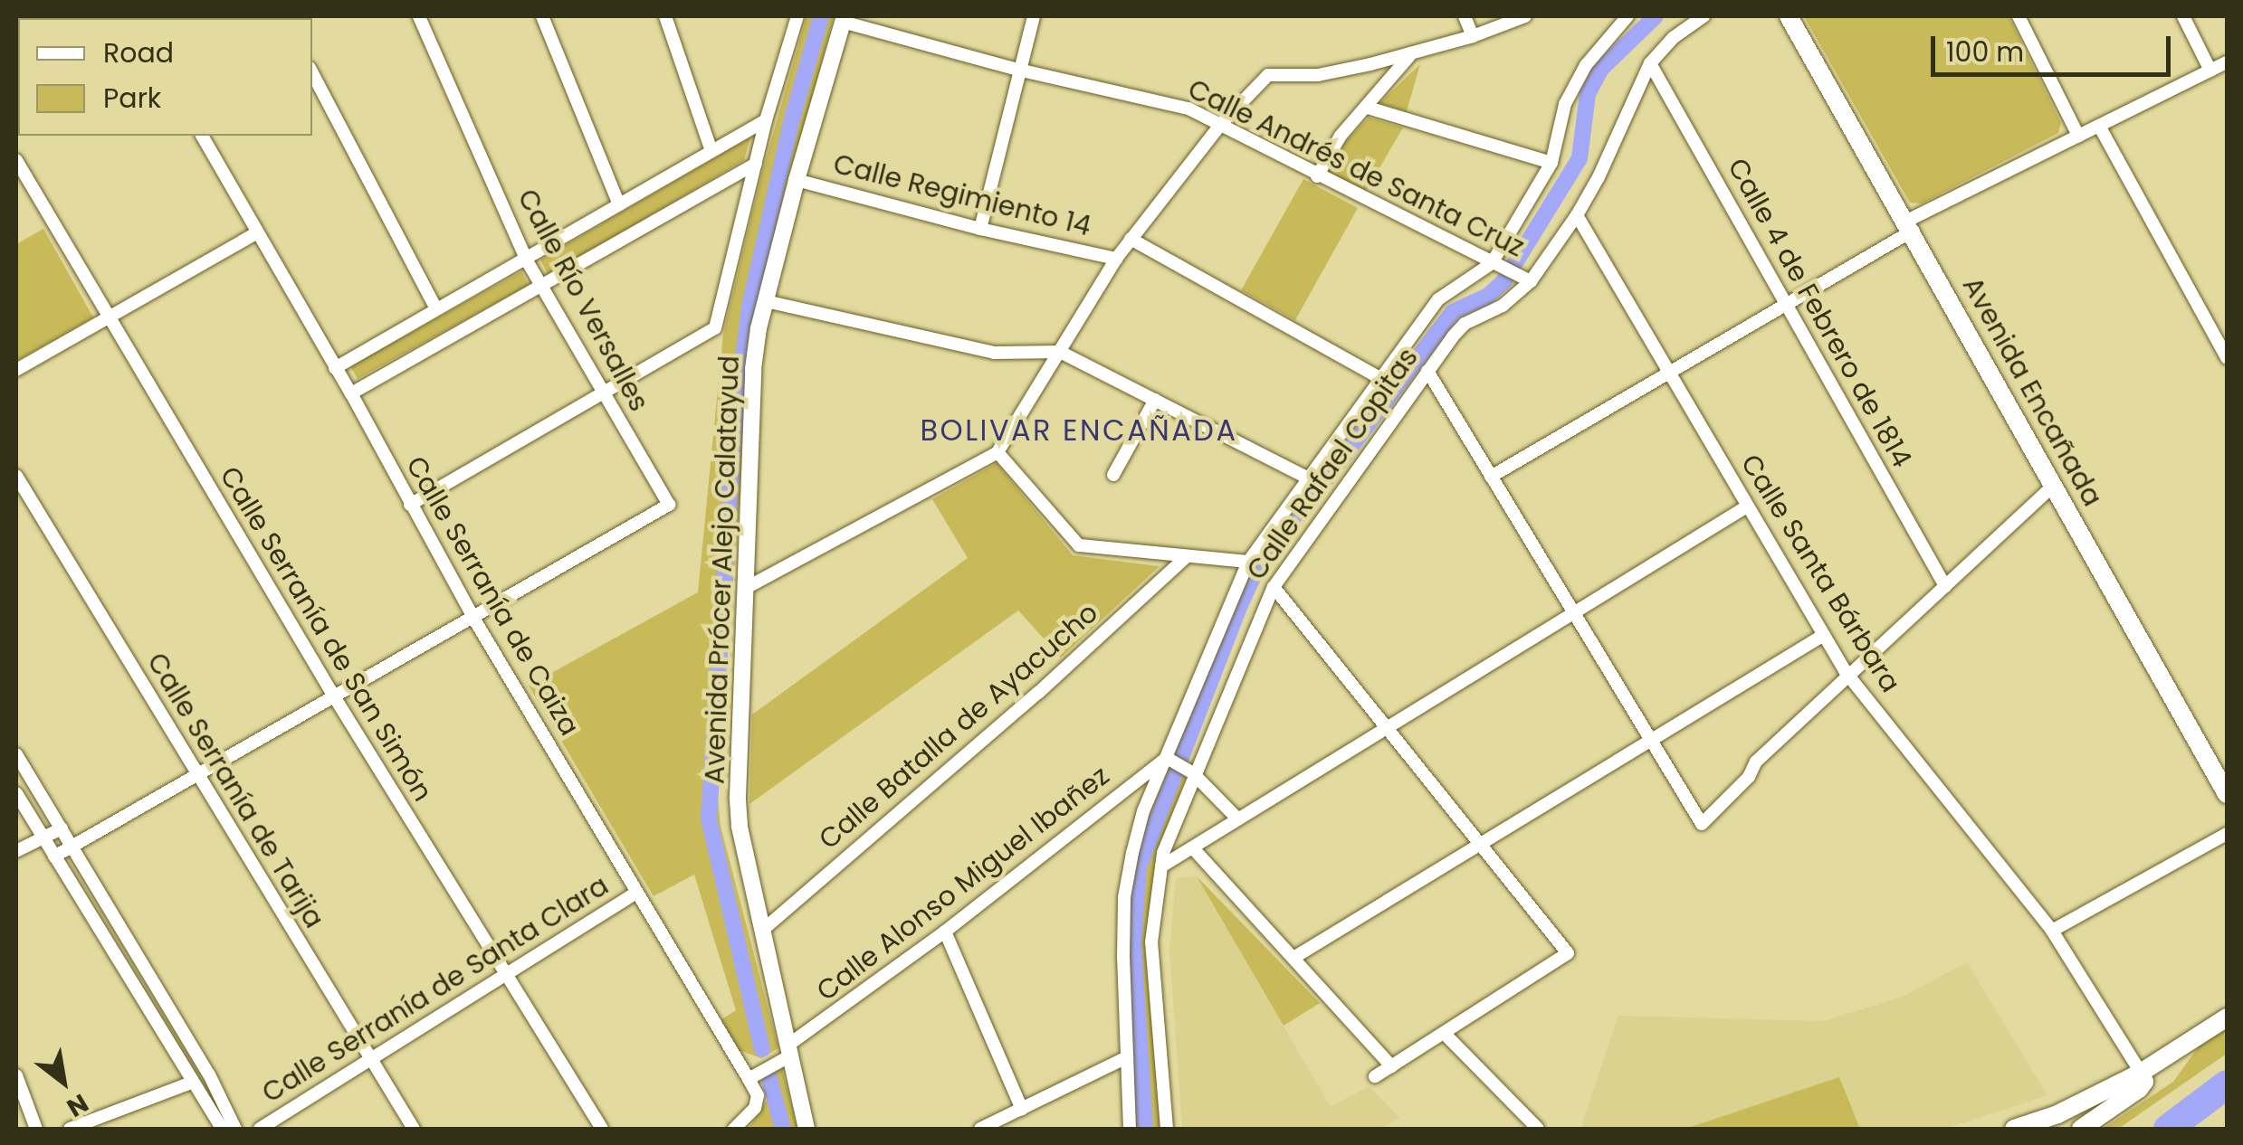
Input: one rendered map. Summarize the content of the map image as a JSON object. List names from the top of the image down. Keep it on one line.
{"streets":{"main road":["Avenida Encañada"],"street":["Calle Andrés de Santa Cruz","Calle Regimiento 14","Calle Río Versalles","Calle 4 de Febrero de 1814","Calle Rafael Copitas","Avenida Prócer Alejo Calatayud","Calle Santa Bárbara","Calle Serranía de Caiza","Calle Serranía de San Simón","Calle Batalla de Ayacucho","Calle Serranía de Tarija","Calle Alonso Miguel Ibañez","Calle Serranía de Santa Clara"]},"crossings":[["Calle Andrés de Santa Cruz","Calle Rafael Copitas"],["Calle Andrés de Santa Cruz","Avenida Prócer Alejo Calatayud"],["Calle Regimiento 14","Avenida Prócer Alejo Calatayud"],["Calle Río Versalles","Calle Serranía de Caiza"],["Calle 4 de Febrero de 1814","Calle Rafael Copitas"],["Calle Rafael Copitas","Calle Santa Bárbara"],["Avenida Prócer Alejo Calatayud","Calle Batalla de Ayacucho"],["Avenida Prócer Alejo Calatayud","Calle Alonso Miguel Ibañez"],["Calle Serranía de Caiza","Calle Alonso Miguel Ibañez"],["Calle Serranía de Caiza","Calle Serranía de Santa Clara"],["Calle Serranía de San Simón","Calle Serranía de Santa Clara"],["Calle Serranía de Tarija","Calle Serranía de Santa Clara"]],"districts":["BOLIVAR ENCAÑADA"],"legend":["Road","Park"],"scale_bar":"100 m","north":"bottom right"}
